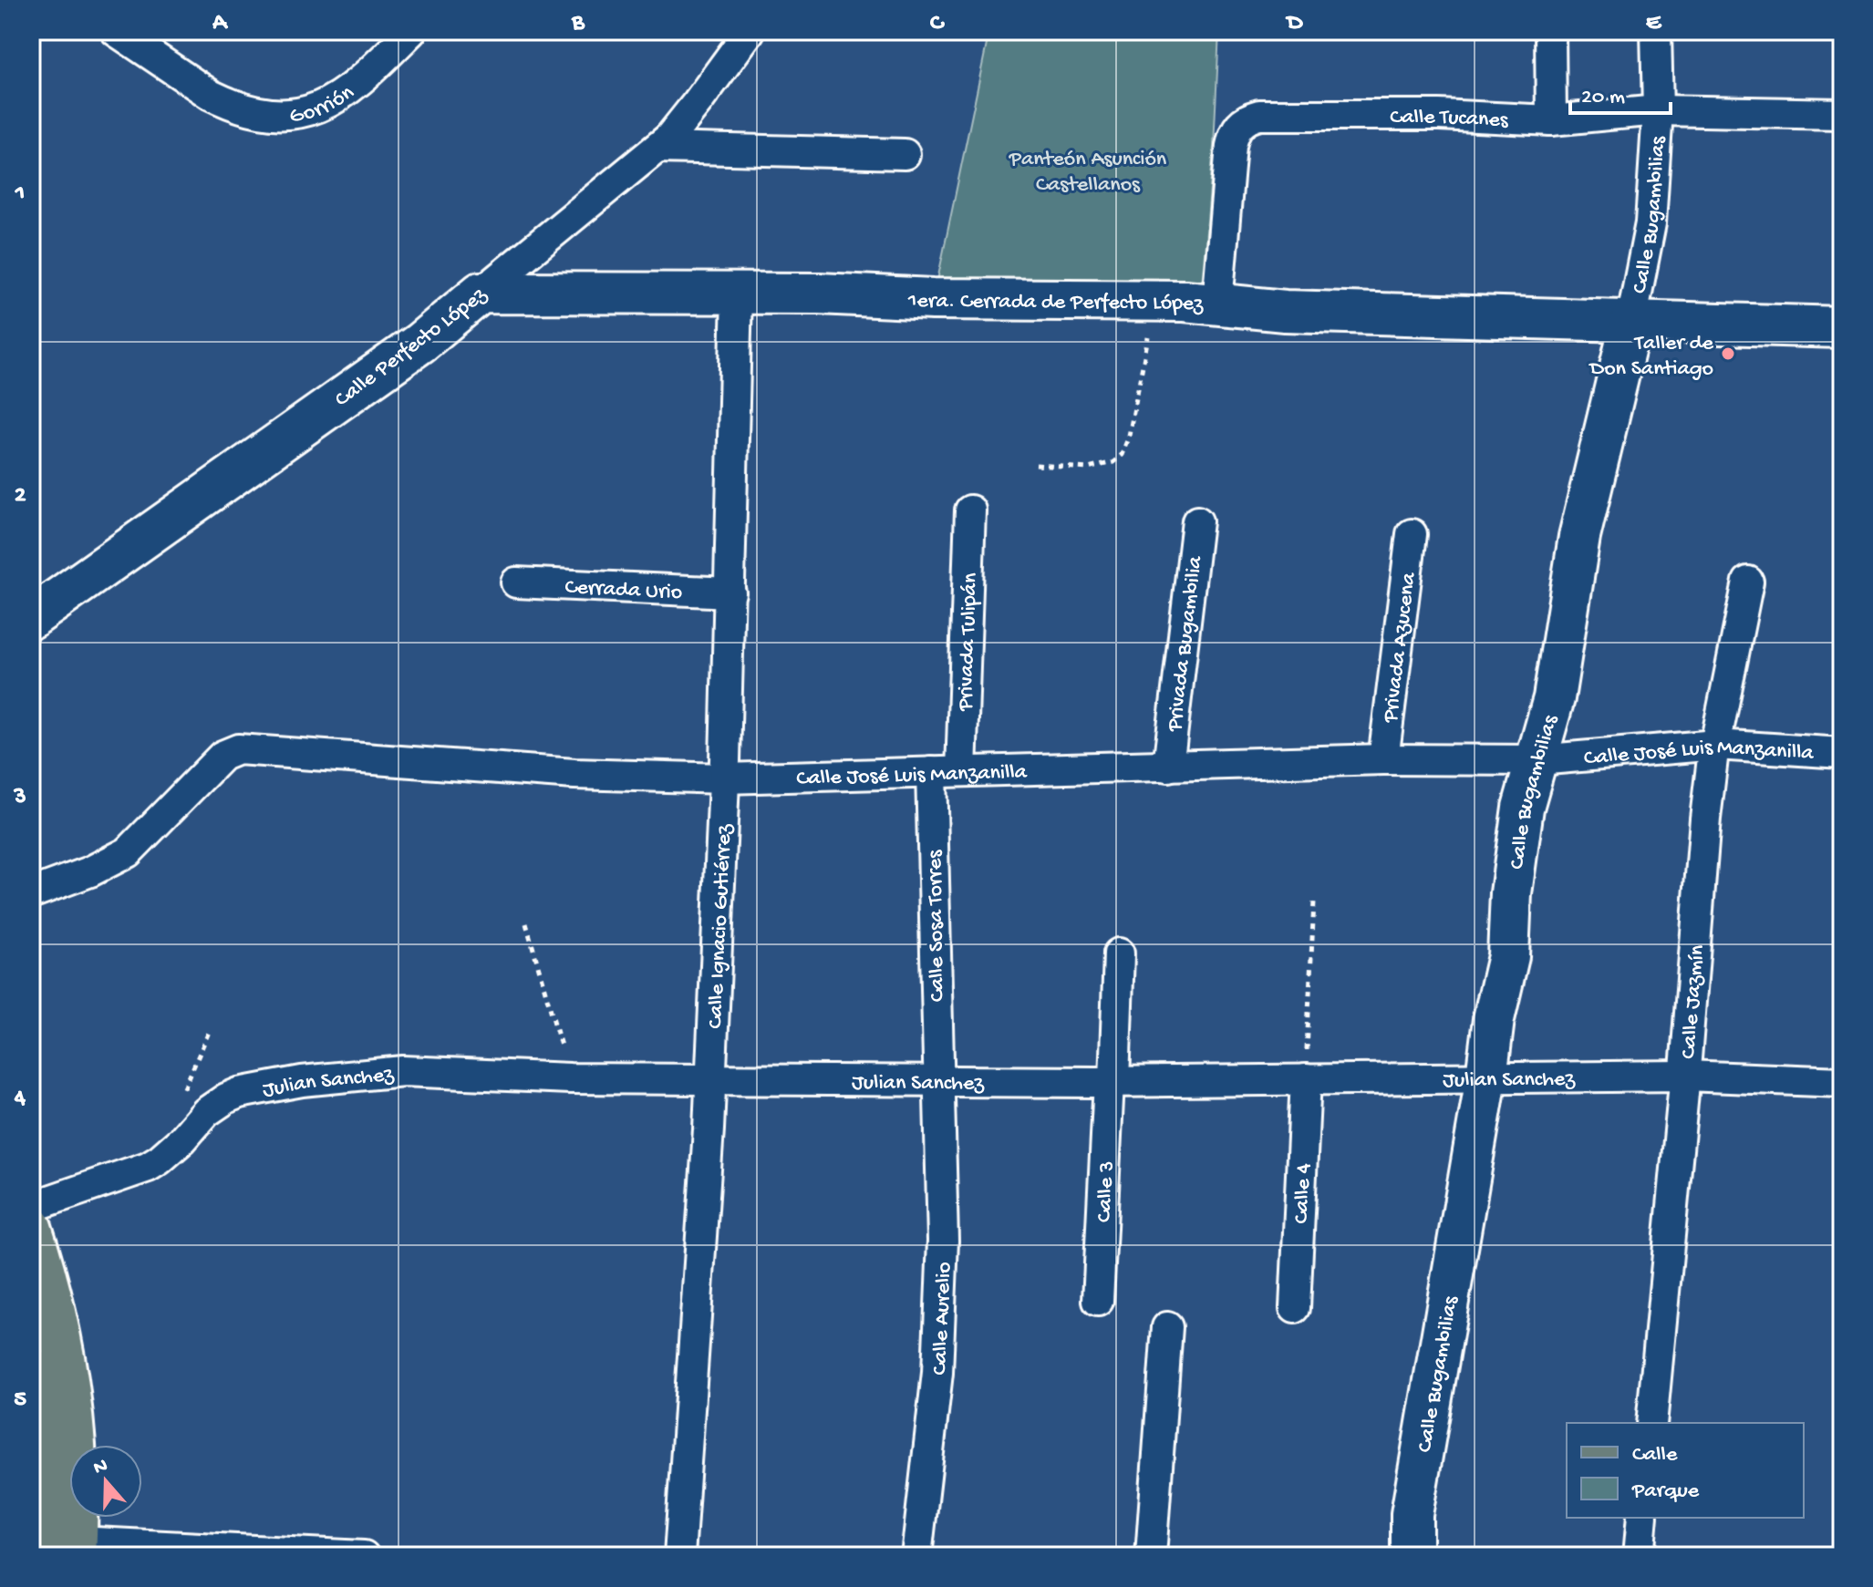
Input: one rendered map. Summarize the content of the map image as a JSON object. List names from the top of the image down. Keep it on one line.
{"streets":{"street":["Gorrión","Calle Tucanes","Calle Bugambilias","1era. Cerrada de Perfecto López","Calle Perfecto López","Cerrada Urio","Privada Tulipán","Privada Bugambilia","Privada Azucena","Calle José Luis Manzanilla","Calle Ignacio Gutiérrez","Calle Sosa Torres","Calle Jazmín","Julian Sanchez","Calle 3","Calle 4","Calle Aurelio"]},"crossings":[["Calle Tucanes","Calle Bugambilias"],["Calle Tucanes","1era. Cerrada de Perfecto López"],["Calle Bugambilias","1era. Cerrada de Perfecto López"],["Calle Bugambilias","Calle José Luis Manzanilla"],["Calle Bugambilias","Julian Sanchez"],["1era. Cerrada de Perfecto López","Calle Perfecto López"],["1era. Cerrada de Perfecto López","Calle Ignacio Gutiérrez"],["Cerrada Urio","Calle Ignacio Gutiérrez"],["Privada Tulipán","Calle José Luis Manzanilla"],["Privada Bugambilia","Calle José Luis Manzanilla"],["Privada Azucena","Calle José Luis Manzanilla"],["Calle José Luis Manzanilla","Calle Ignacio Gutiérrez"],["Calle José Luis Manzanilla","Calle Sosa Torres"],["Calle José Luis Manzanilla","Calle Jazmín"],["Calle Ignacio Gutiérrez","Julian Sanchez"],["Calle Sosa Torres","Julian Sanchez"],["Calle Sosa Torres","Calle Aurelio"],["Calle Jazmín","Julian Sanchez"],["Julian Sanchez","Calle 3"],["Julian Sanchez","Calle 4"],["Julian Sanchez","Calle Aurelio"]],"parks":["Panteón Asunción Castellanos"],"places":["Taller de Don Santiago"],"legend":["Calle","Parque"],"scale_bar":"20 m","north":"top","grid":{"columns":["A","B","C","D","E"],"rows":["1","2","3","4","5"]}}
